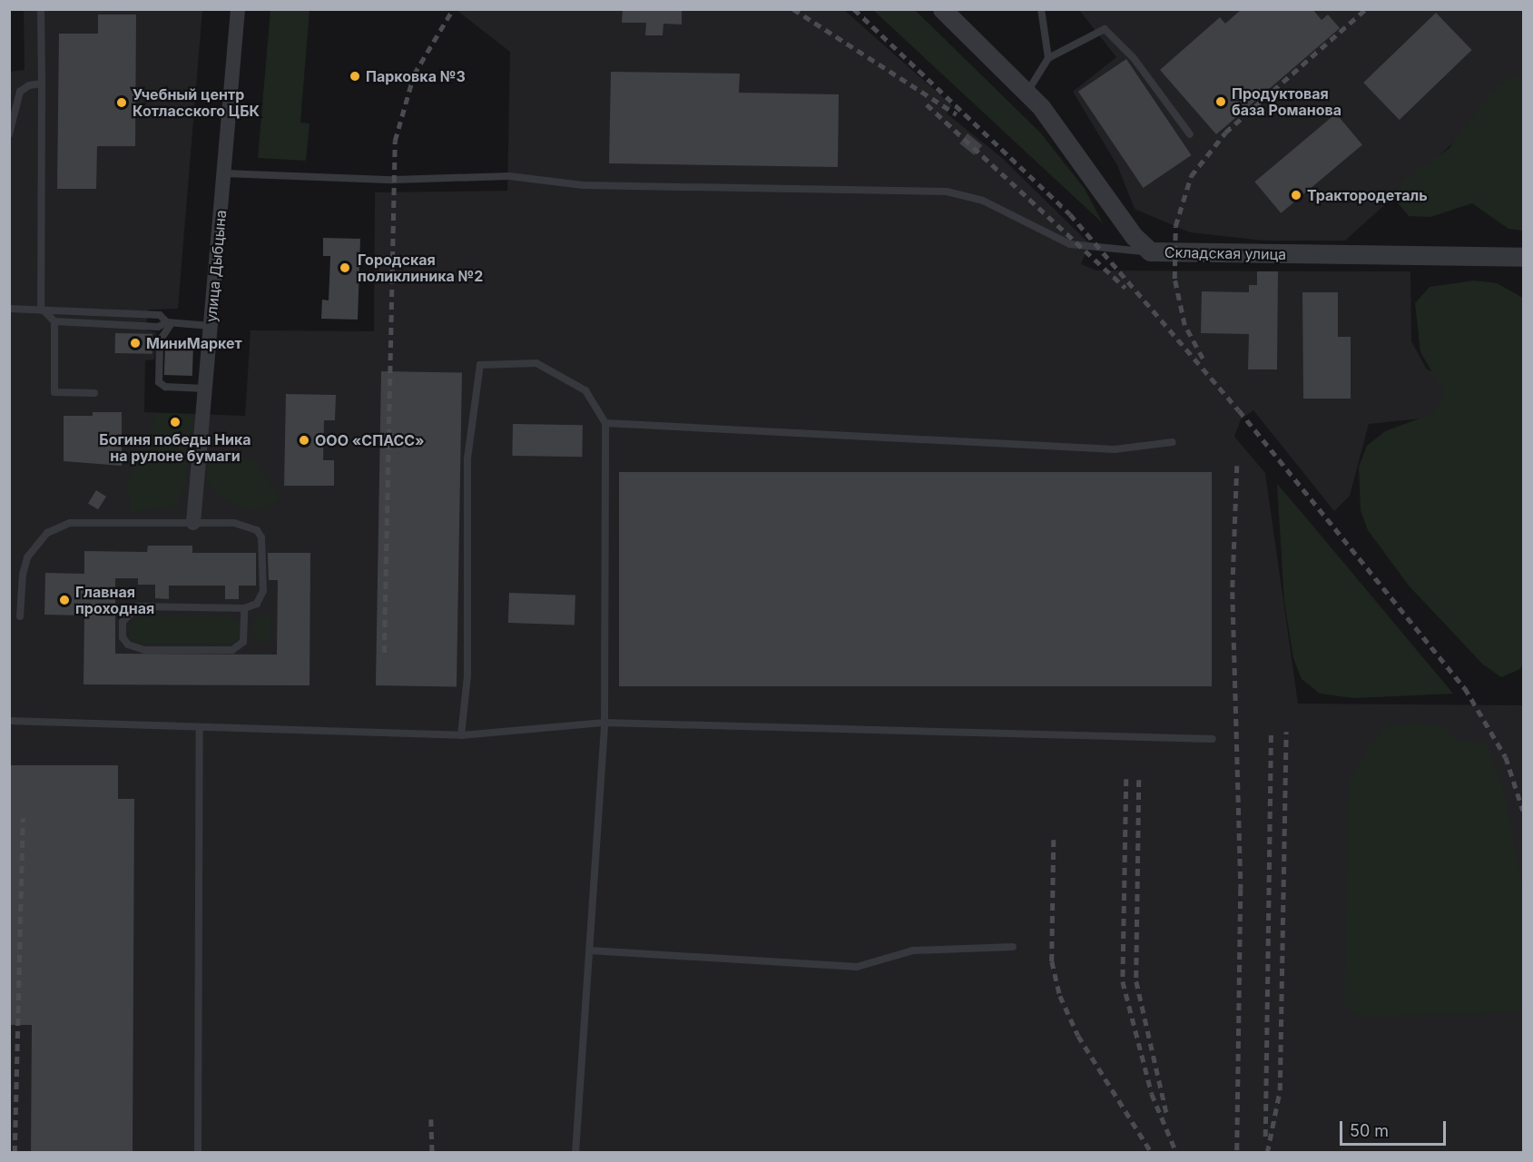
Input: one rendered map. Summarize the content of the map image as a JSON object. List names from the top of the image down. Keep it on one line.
{"streets":{"street":["Складская улица","улица Дыбцына"]},"places":["Парковка №3","Продуктовая база Романова","Учебный центр Котласского ЦБК","Трактородеталь","Городская поликлиника №2","MиниMаркет","Богиня победы Ника на рулоне бумаги","ООО «СПАСС»","Главная проходная"],"scale_bar":"50 m"}
